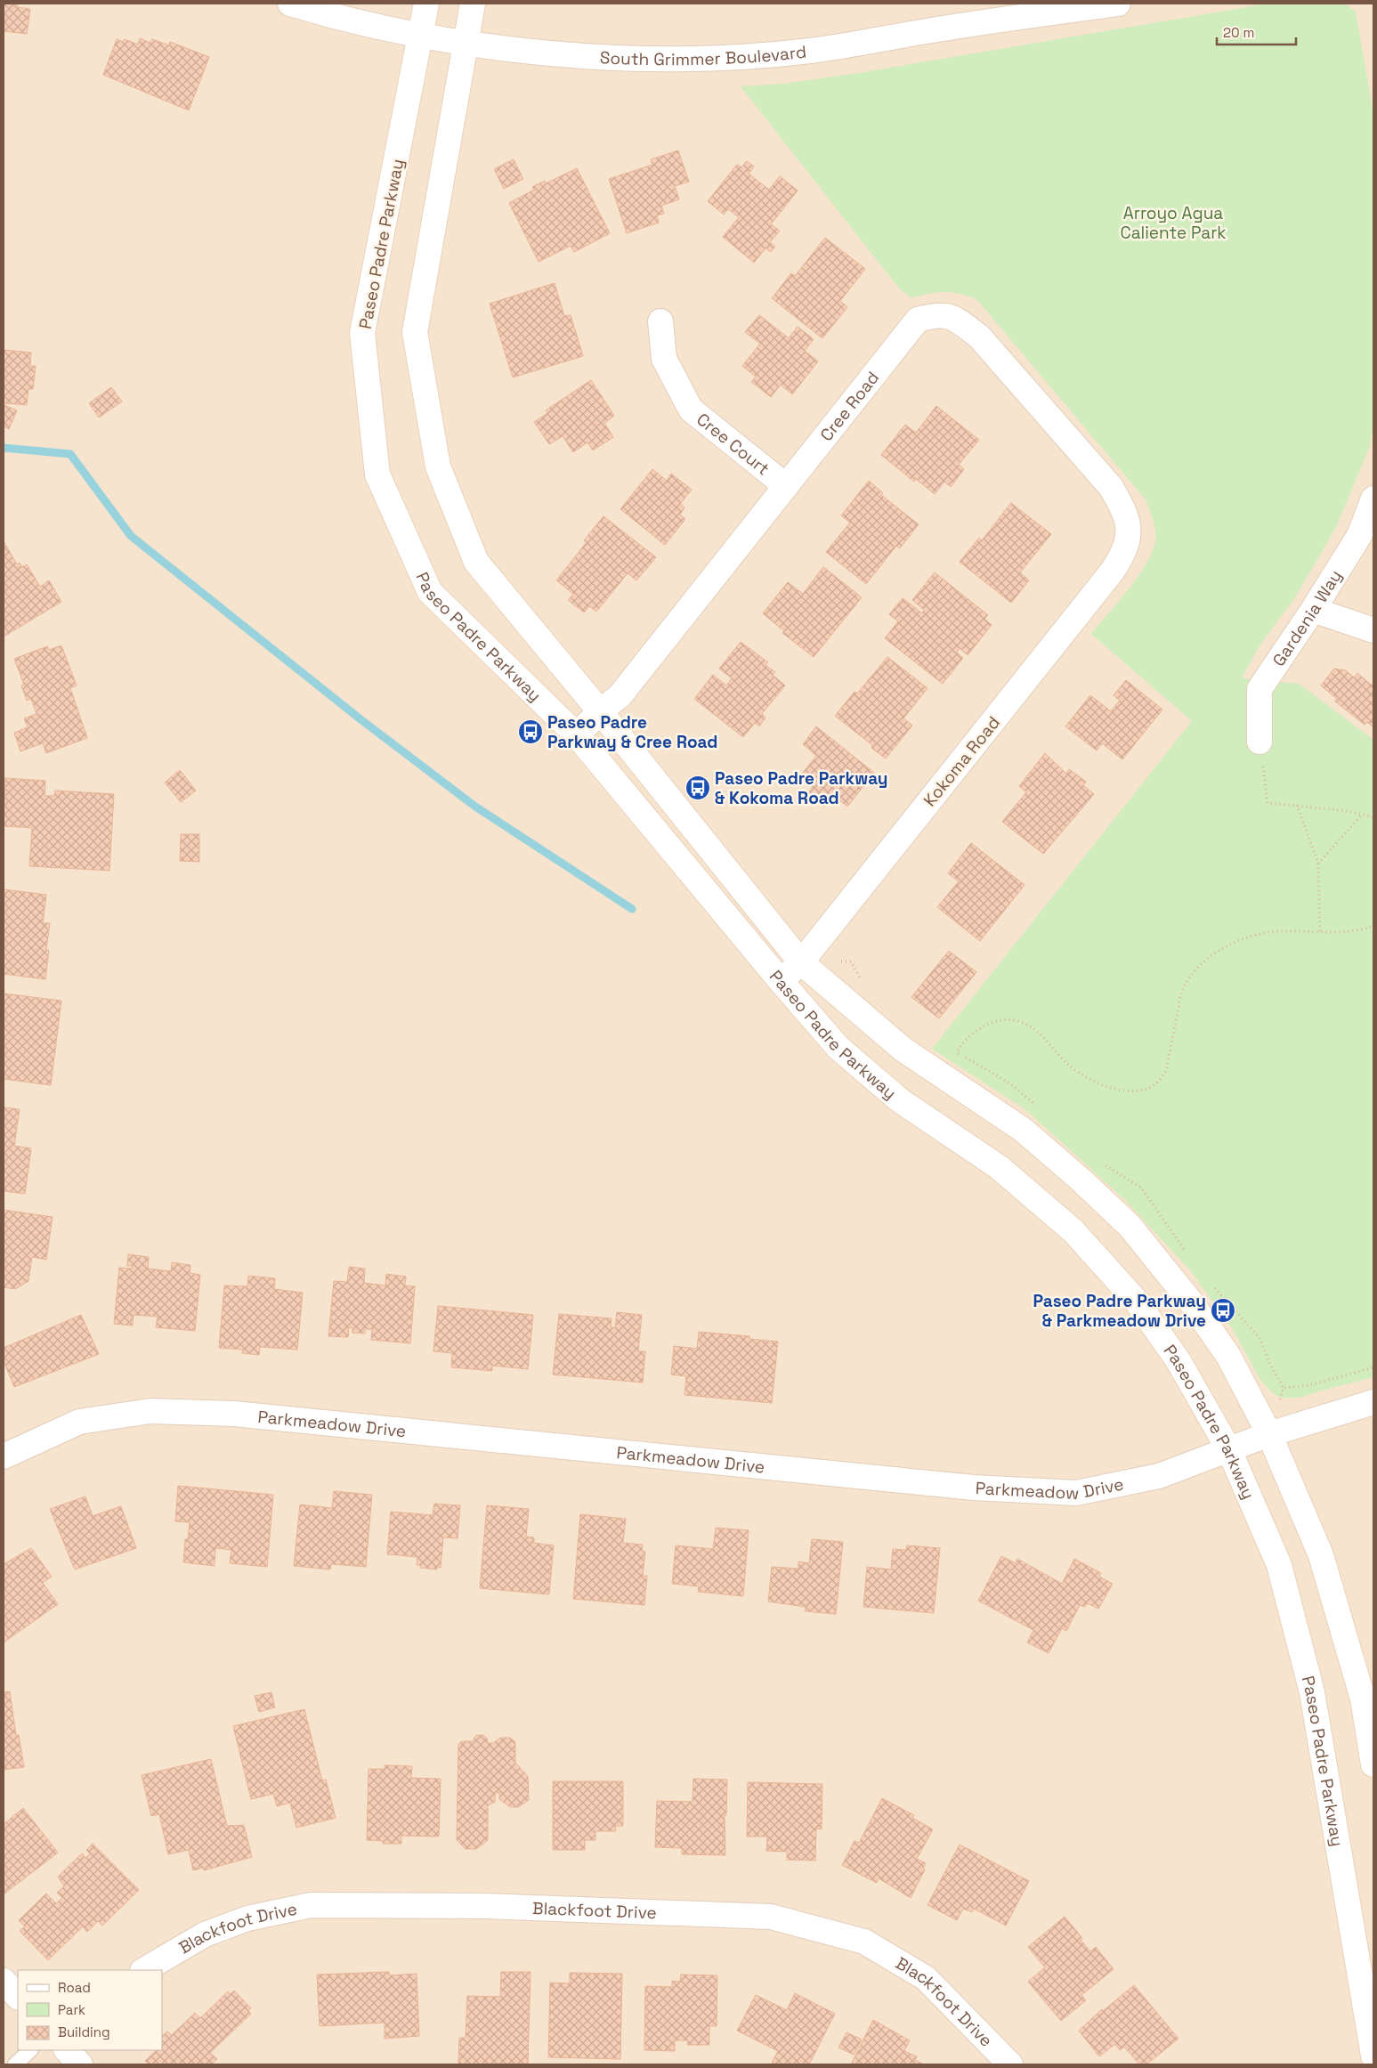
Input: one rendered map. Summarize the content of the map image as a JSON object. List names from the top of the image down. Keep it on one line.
{"streets":{"street":["South Grimmer Boulevard","Paseo Padre Parkway","Cree Road","Cree Court","Gardenia Way","Kokoma Road","Parkmeadow Drive","Blackfoot Drive"]},"crossings":[["South Grimmer Boulevard","Paseo Padre Parkway"],["Paseo Padre Parkway","Cree Road"],["Paseo Padre Parkway","Kokoma Road"],["Paseo Padre Parkway","Parkmeadow Drive"],["Cree Road","Cree Court"],["Cree Road","Kokoma Road"]],"parks":["Arroyo Agua Caliente Park"],"places":{"bus stop":["Paseo Padre Parkway & Cree Road","Paseo Padre Parkway & Kokoma Road","Paseo Padre Parkway & Parkmeadow Drive"]},"legend":["Road","Park","Building"],"scale_bar":"20 m"}
